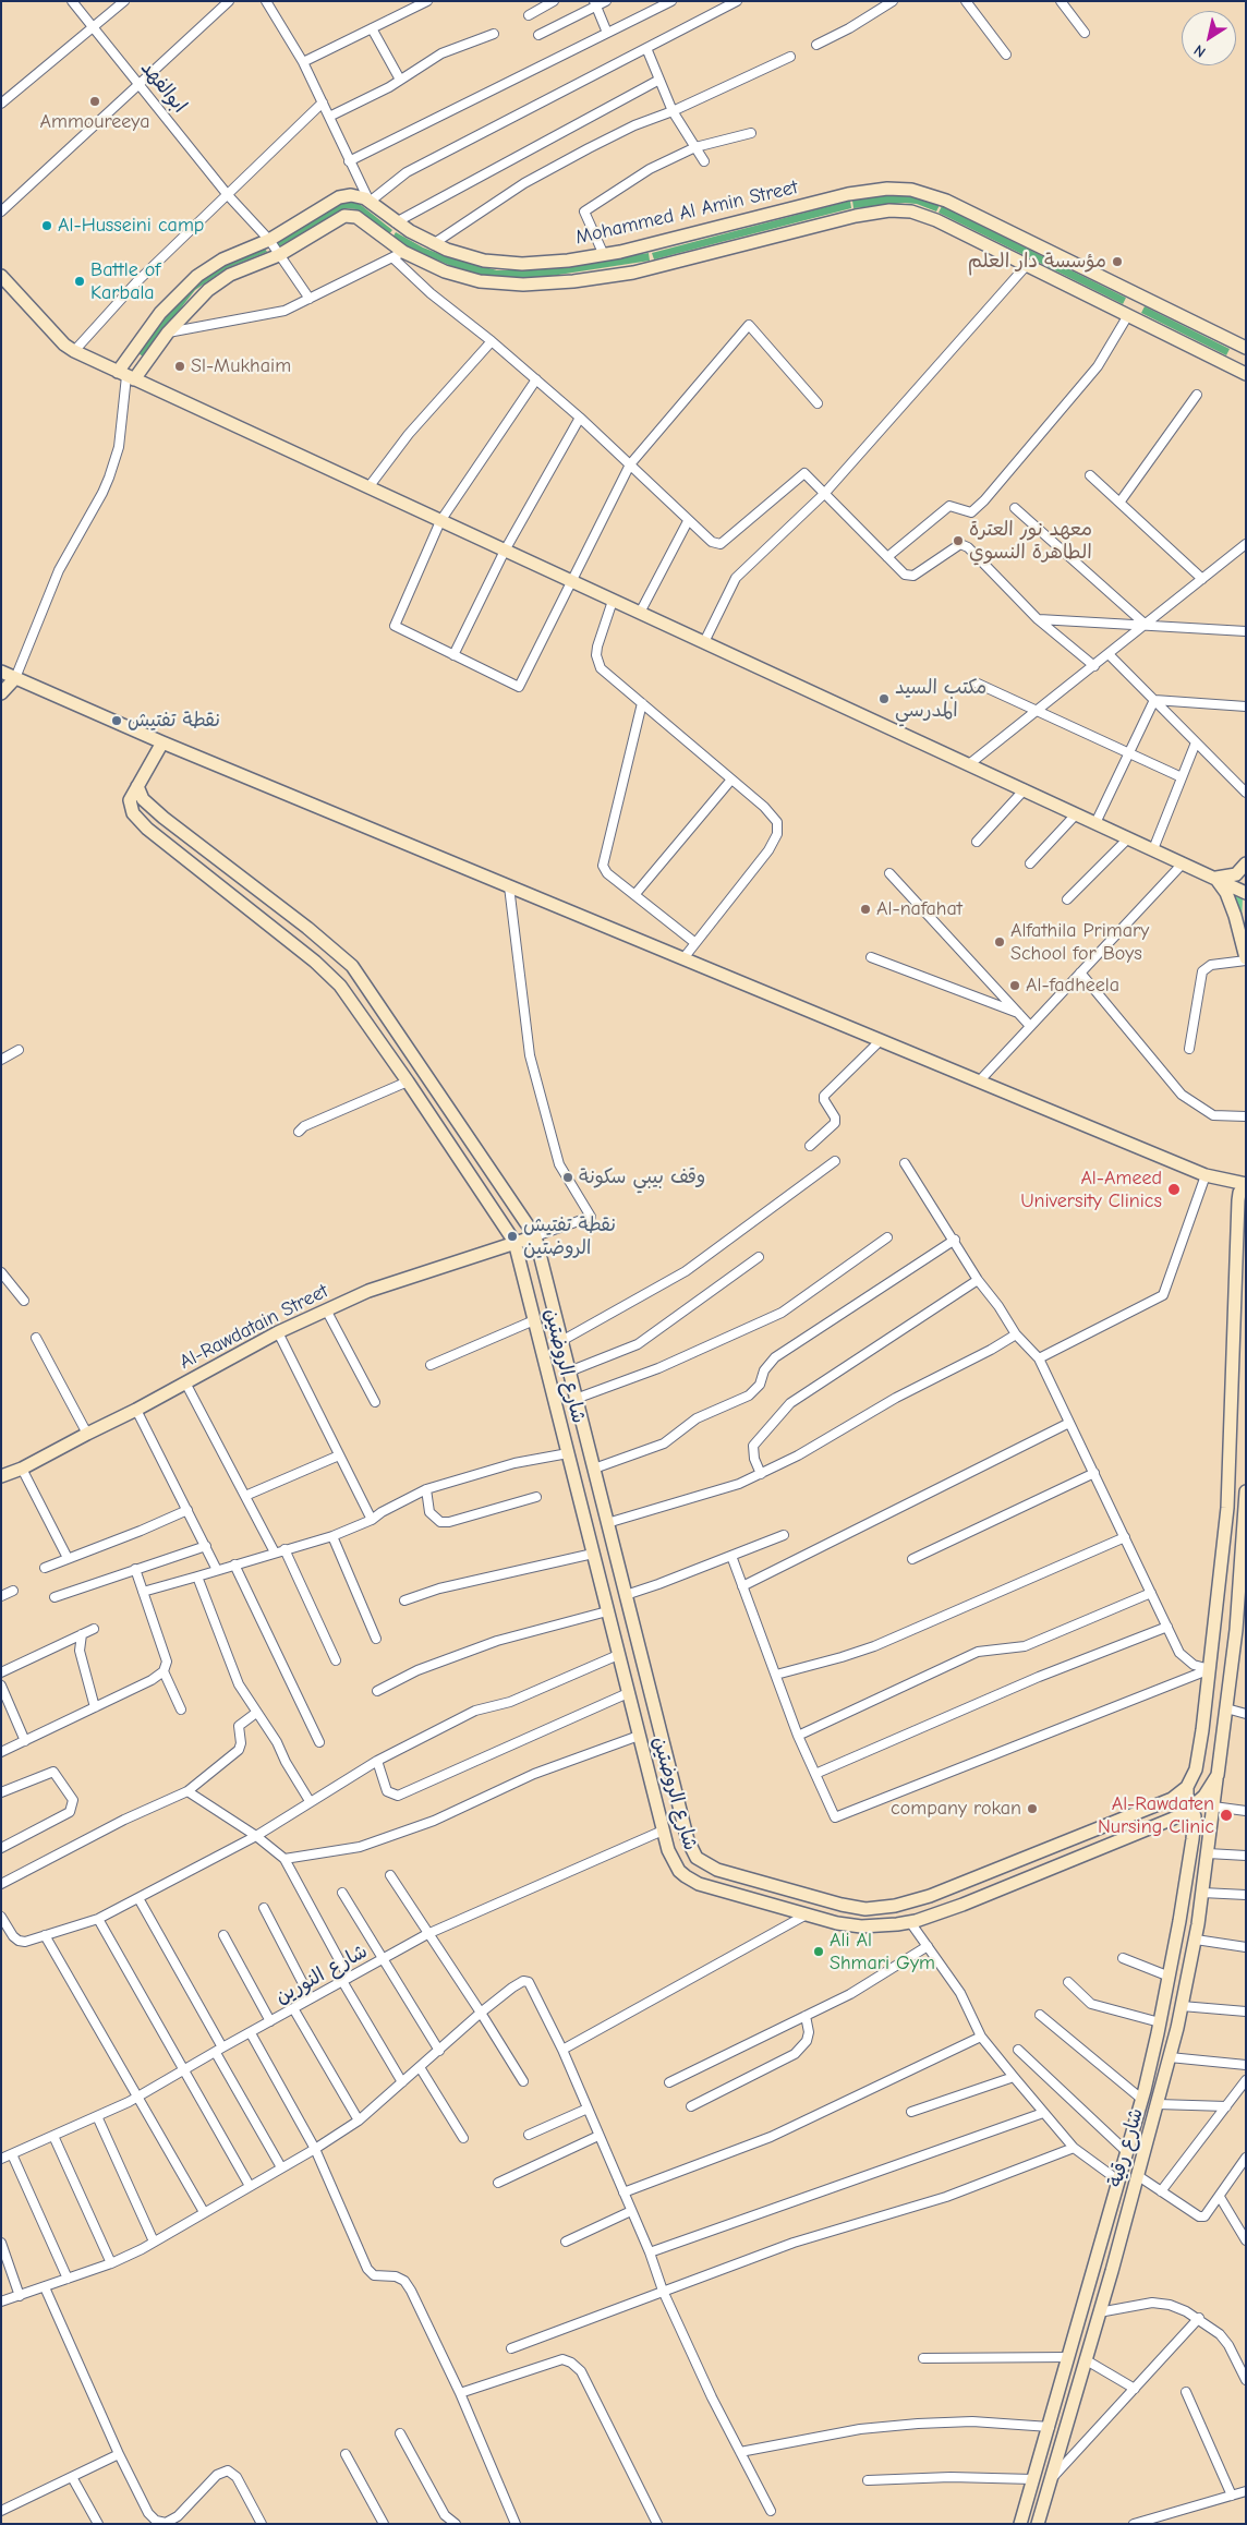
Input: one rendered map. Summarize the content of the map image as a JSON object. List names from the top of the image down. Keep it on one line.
{"streets":{"main road":["Mohammed Al Amin Street","Al-Rawdatain Street","شارع الروضتين","شارع رقية"],"street":["ابوالفهد","شارع النورين"]},"crossings":[["ابوالفهد","Mohammed Al Amin Street"],["Al-Rawdatain Street","شارع الروضتين"],["شارع الروضتين","شارع النورين"],["شارع الروضتين","شارع رقية"]],"places":["Ammoureeya","Al-Husseini camp","مؤسسة دار العلم","Battle of Karbala","Sl-Mukhaim","معهد نور العترة الطاهرة النسوي","مكتب السيد المدرسي","نقطة تفتيش","Al-nafahat","Alfathila Primary School for Boys","Al-fadheela","وقف بيبي سكونة","Al-Ameed University Clinics","نقطة تفتيش الروضتين","company rokan","Al-Rawdaten Nursing Clinic","Ali Al Shmari Gym"],"north":"bottom left"}
